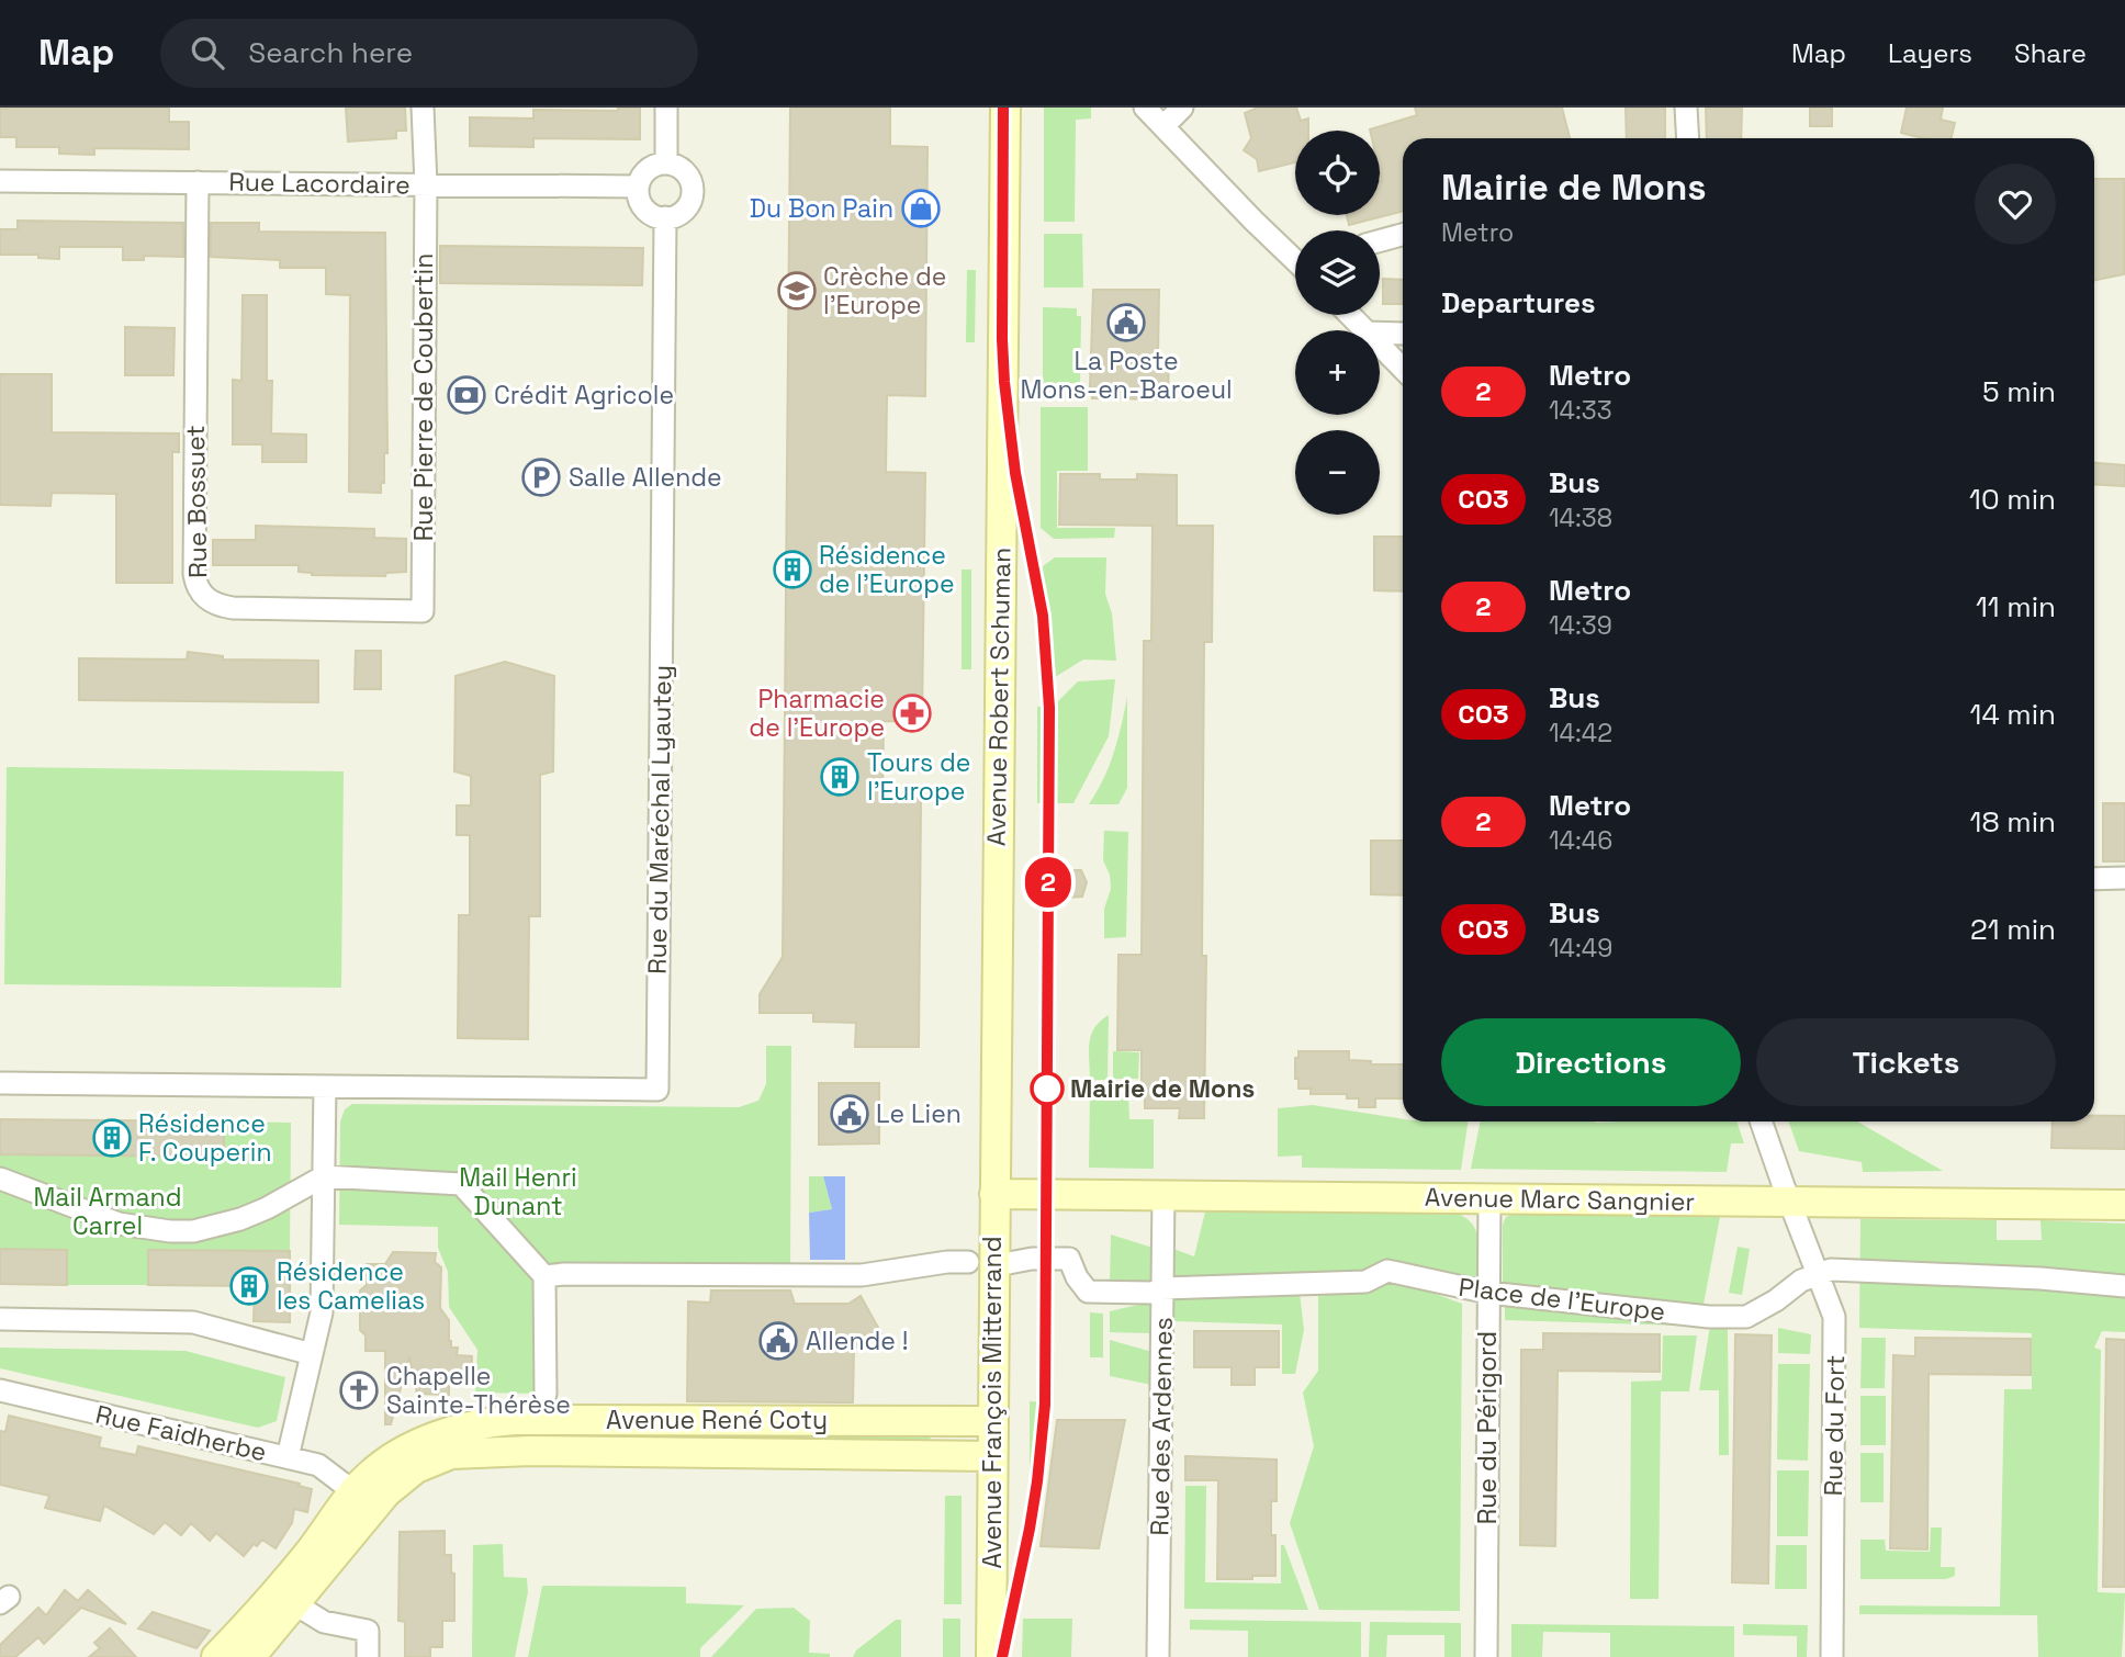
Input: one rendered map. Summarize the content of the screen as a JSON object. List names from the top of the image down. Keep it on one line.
{"streets":{"main road":["Avenue Robert Schuman","Avenue Marc Sangnier","Avenue François Mitterrand","Avenue René Coty"],"street":["Rue Lacordaire","Rue Pierre de Coubertin","Rue Bossuet","Rue du Maréchal Lyautey","Place de l'Europe","Rue du Fort","Rue des Ardennes","Rue du Périgord","Rue Faidherbe"]},"crossings":[["Rue Lacordaire","Rue Pierre de Coubertin"],["Rue Lacordaire","Rue Bossuet"],["Rue Lacordaire","Rue du Maréchal Lyautey"],["Rue Pierre de Coubertin","Rue Bossuet"],["Avenue Robert Schuman","Avenue Marc Sangnier"],["Avenue Robert Schuman","Avenue François Mitterrand"],["Avenue Marc Sangnier","Avenue François Mitterrand"],["Avenue Marc Sangnier","Rue du Fort"],["Avenue Marc Sangnier","Rue des Ardennes"],["Avenue Marc Sangnier","Rue du Périgord"],["Place de l'Europe","Rue du Fort"],["Place de l'Europe","Rue des Ardennes"],["Place de l'Europe","Rue du Périgord"],["Avenue François Mitterrand","Avenue René Coty"],["Avenue René Coty","Rue Faidherbe"]],"parks":["Mail Henri Dunant","Mail Armand Carrel"],"places":{"shop":["Du Bon Pain"],"school or university":["Crèche de l'Europe"],"public building":["La Poste Mons-en-Baroeul","Le Lien","Allende !"],"bank":["Crédit Agricole"],"parking":["Salle Allende"],"building":["Résidence de l'Europe","Tours de l'Europe","Résidence F. Couperin","Résidence les Camelias"],"pharmacy":["Pharmacie de l'Europe"],"other":["Mairie de Mons"],"church":["Chapelle Sainte-Thérèse"]},"lines":["metro line 2"],"page":{"header":"Map","search":"Search here","nav":["Map","Layers","Share"],"on_map":"2","map_buttons":["+","−"],"heading":[["Mairie de Mons","Metro"],"Departures"],"list":[{"mark":"2","name":"Metro","note":"14:33","value":"5 min"},{"mark":"CO3","name":"Bus","note":"14:38","value":"10 min"},{"mark":"2","name":"Metro","note":"14:39","value":"11 min"},{"mark":"CO3","name":"Bus","note":"14:42","value":"14 min"},{"mark":"2","name":"Metro","note":"14:46","value":"18 min"},{"mark":"CO3","name":"Bus","note":"14:49","value":"21 min"}],"buttons":["Directions","Tickets"]}}
